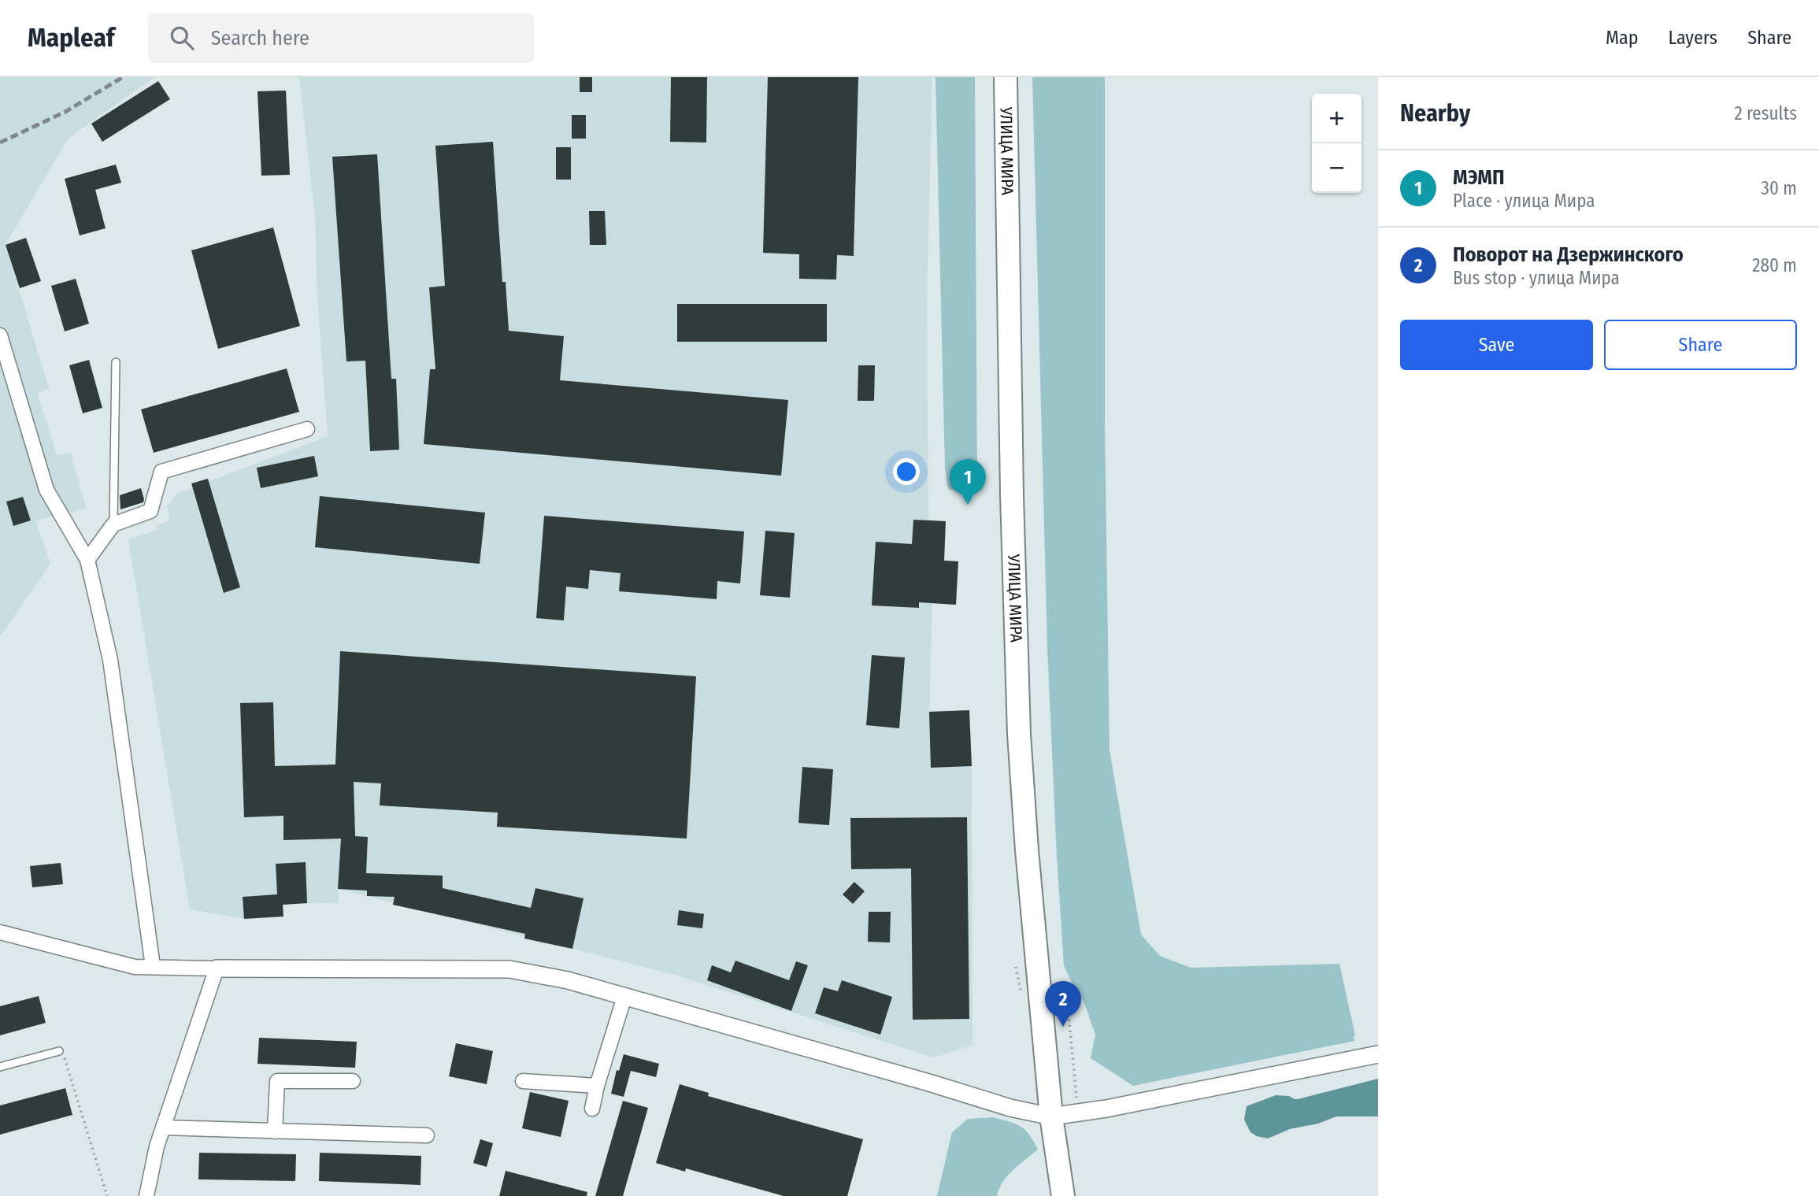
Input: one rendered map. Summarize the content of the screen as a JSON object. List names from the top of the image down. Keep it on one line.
{"streets":{"main road":["УЛИЦА МИРА"]},"page":{"header":"Mapleaf","search":"Search here","nav":["Map","Layers","Share"],"heading":["Nearby","2 results"],"map_buttons":["+","−"],"list":[{"mark":"1","name":"МЭМП","note":"Place · улица Мира","value":"30 m"},{"mark":"2","name":"Поворот на Дзержинского","note":"Bus stop · улица Мира","value":"280 m"}],"buttons":["Save","Share"],"pins":["1","2"]}}
